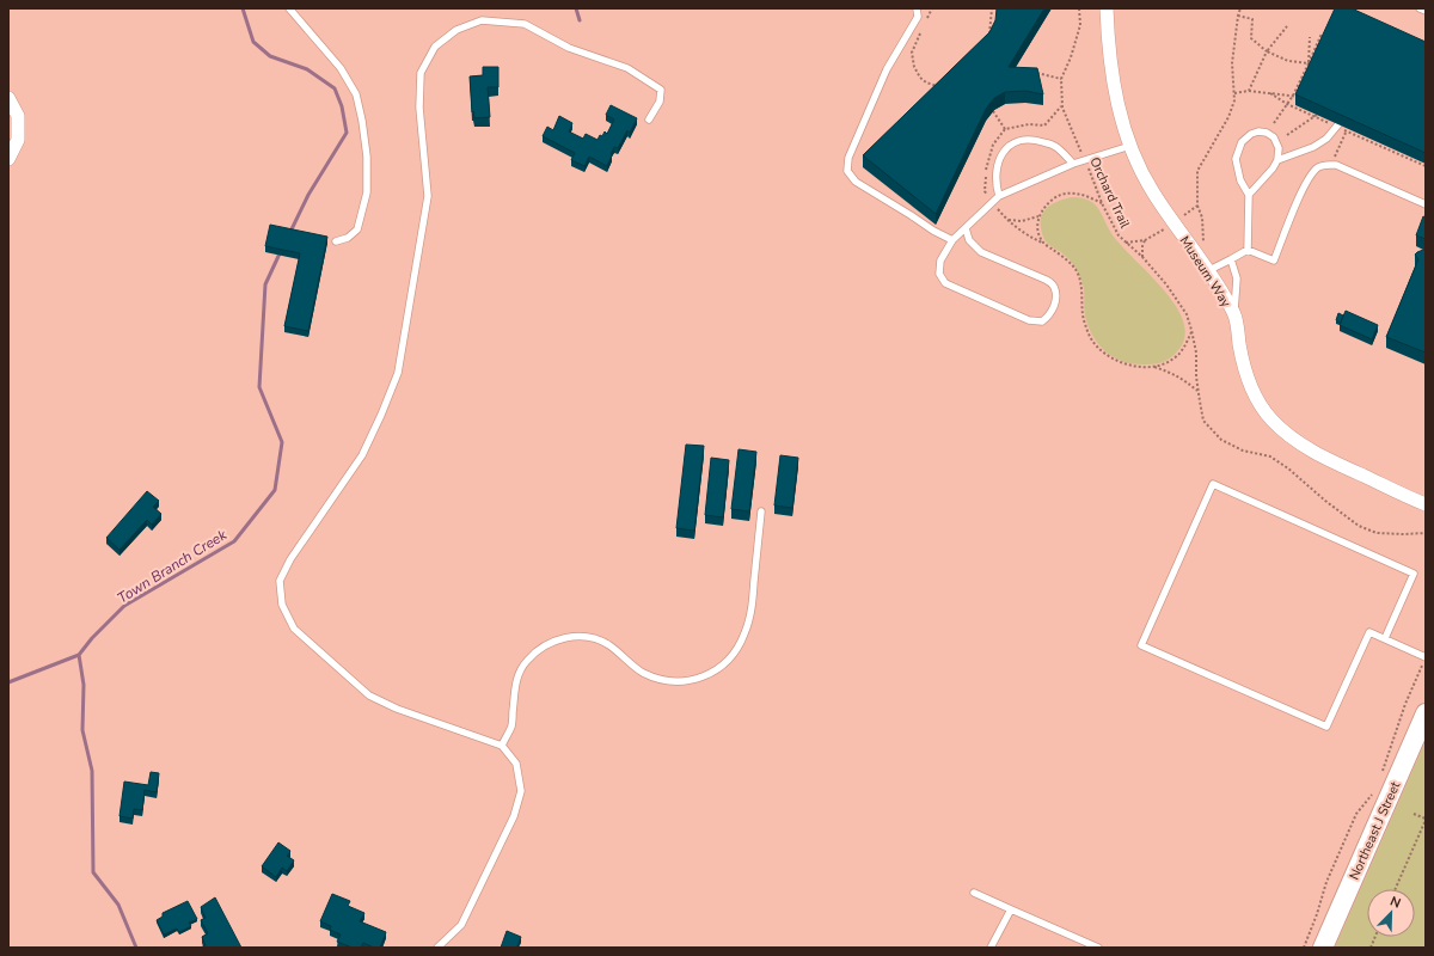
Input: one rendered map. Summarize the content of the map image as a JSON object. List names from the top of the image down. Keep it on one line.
{"streets":{"street":["Museum Way","Northeast J Street"],"path":["Orchard Trail"]},"water":["Town Branch Creek"],"north":"top right"}
